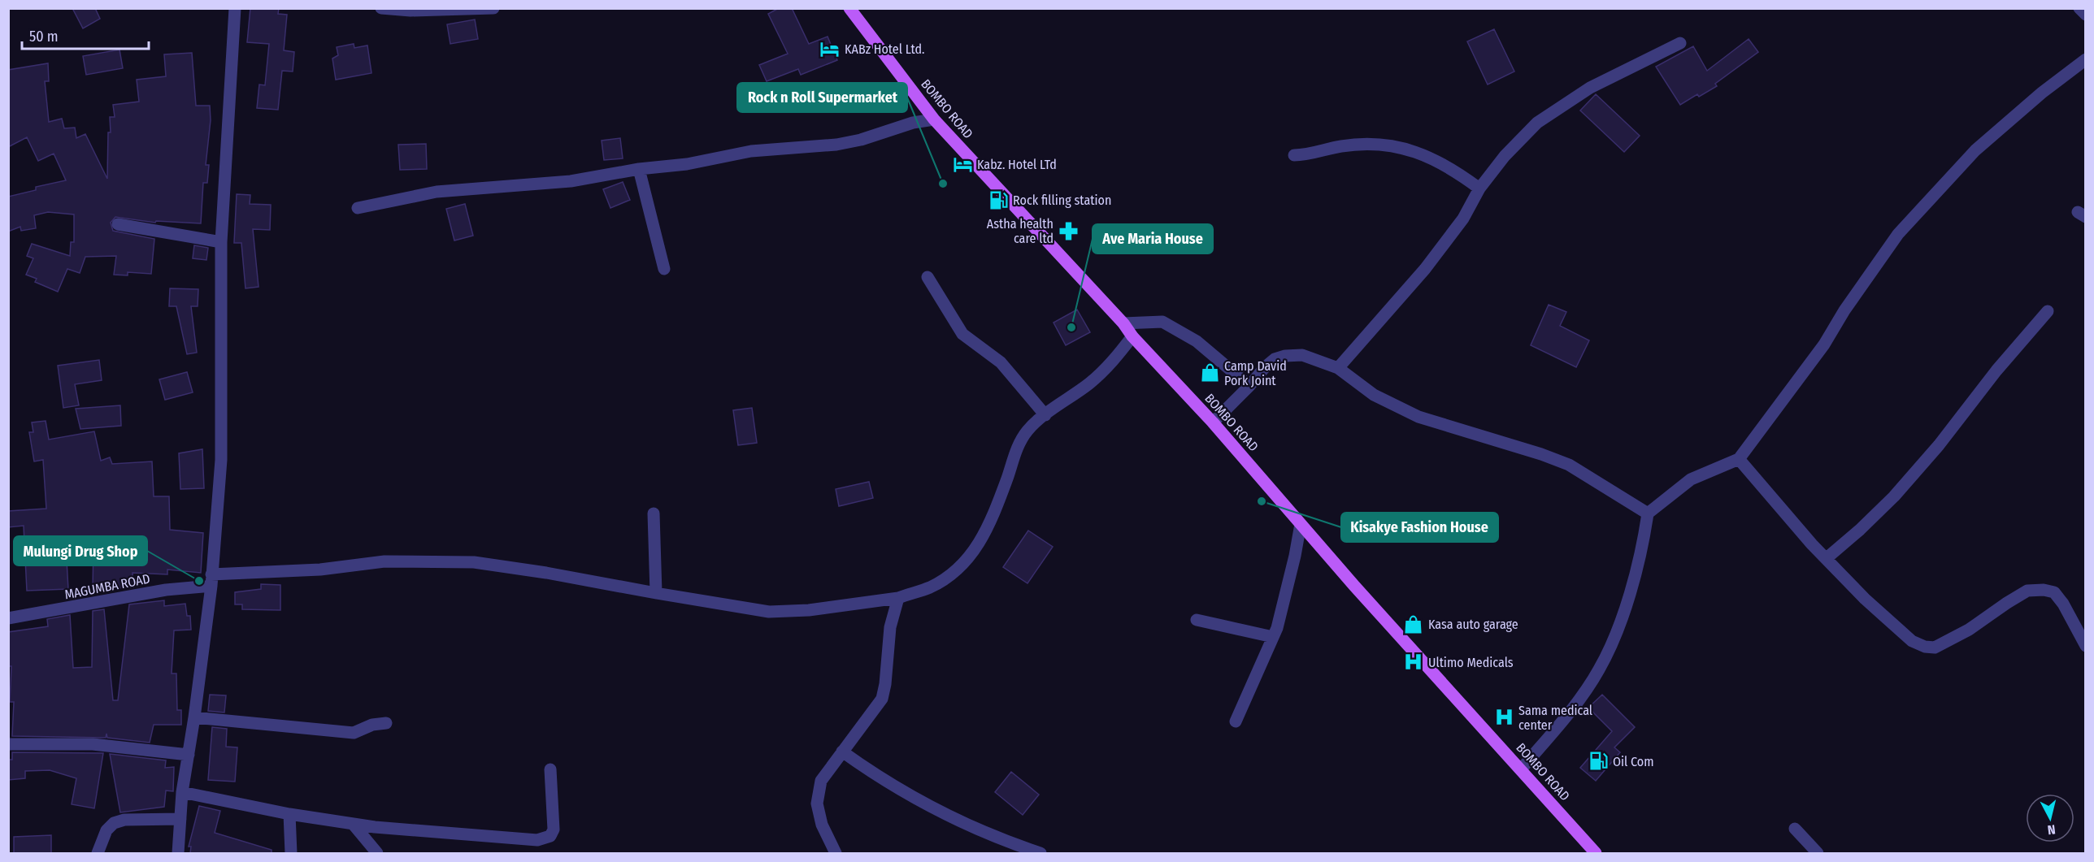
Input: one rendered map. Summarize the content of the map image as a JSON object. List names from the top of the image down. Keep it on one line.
{"streets":{"main road":["BOMBO ROAD"],"street":["MAGUMBA ROAD"]},"crossings":[["BOMBO ROAD","MAGUMBA ROAD"]],"places":{"hotel":["KABz Hotel Ltd.","Kabz. Hotel LTd"],"other":["Rock n Roll Supermarket","Ave Maria House","Kisakye Fashion House","Mulungi Drug Shop"],"fuel station":["Rock filling station","Oil Com"],"pharmacy":["Astha health care ltd"],"shop":["Camp David Pork Joint","Kasa auto garage"],"hospital":["Ultimo Medicals","Sama medical center"]},"scale_bar":"50 m","north":"bottom"}
